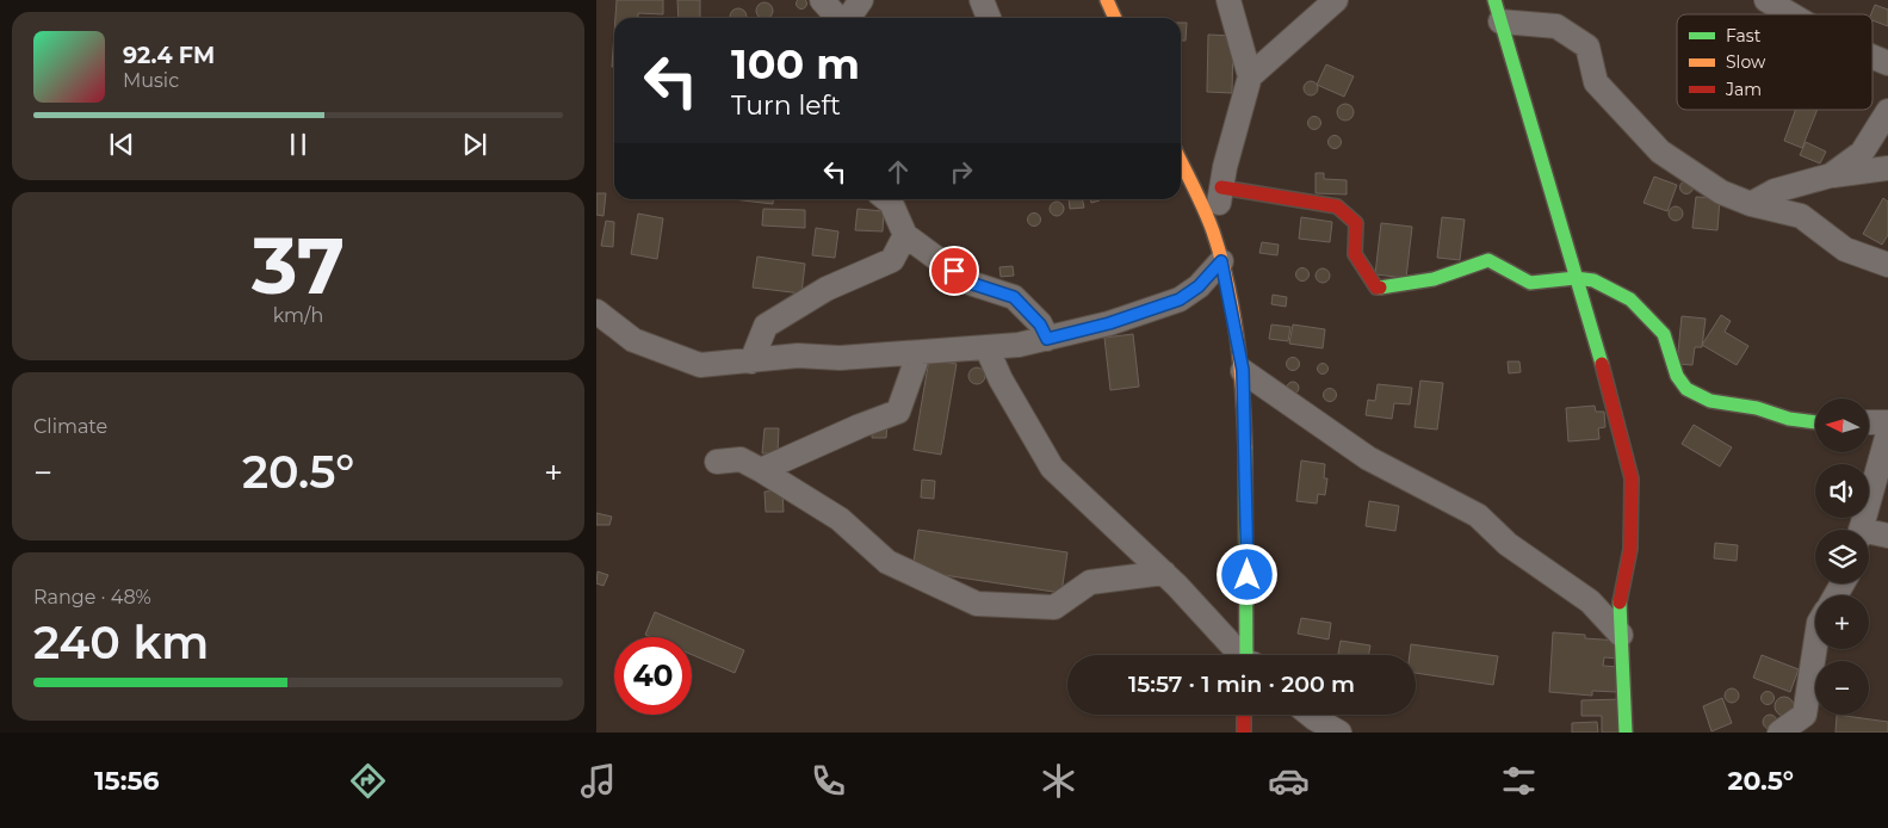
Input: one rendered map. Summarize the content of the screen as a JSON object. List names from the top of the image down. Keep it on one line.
{"legend":["Fast","Slow","Jam"],"north":"left","page":{"turn":["100 m","Turn left"],"song":["92.4 FM","Music"],"tile":[["37","km/h"],"Climate",["Range · 48%","240 km"]],"map_buttons":["+","−"],"heat":["−","20.5°","+"],"limit":"40","trip":"15:57 · 1 min · 200 m","tabs":["15:56","20.5°"]}}
